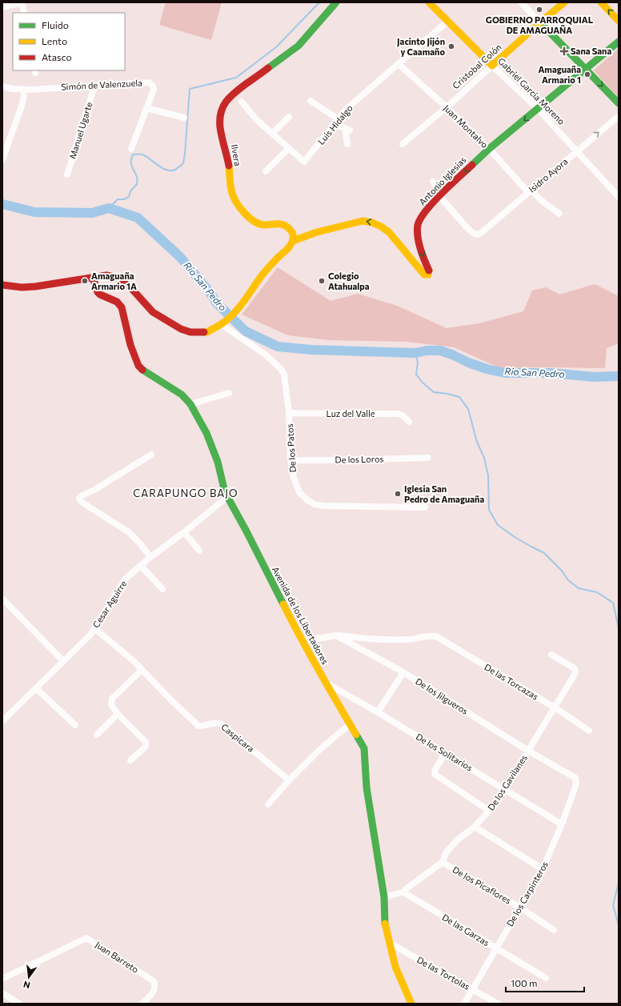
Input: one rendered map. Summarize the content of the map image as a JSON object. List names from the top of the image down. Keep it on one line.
{"streets":{"street":["Cristobal Colón","Simón de Valenzuela","Gabriel Garcia Moreno","Luis Hidalgo","Juan Montalvo","Manuel Ugarte","Ilvera","Isidro Ayora","Antonio Iglesias","Luz del Valle","De los Patos","De los Loros","Cesar Aguirre","Avenida de los Libertadores","De las Torcazas","De los Jilgueros","Caspicara","De los Solitarios","De los Gavilanes","De los Picaflores","De los Carpinteros","De las Garzas","Juan Barreto","De las Tortolas"]},"crossings":[["Cristobal Colón","Gabriel Garcia Moreno"],["Cristobal Colón","Juan Montalvo"],["Simón de Valenzuela","Manuel Ugarte"],["Gabriel Garcia Moreno","Luis Hidalgo"],["Gabriel Garcia Moreno","Isidro Ayora"],["Gabriel Garcia Moreno","Antonio Iglesias"],["Luis Hidalgo","Juan Montalvo"],["Juan Montalvo","Isidro Ayora"],["Juan Montalvo","Antonio Iglesias"],["Ilvera","Antonio Iglesias"],["Isidro Ayora","Antonio Iglesias"],["Luz del Valle","De los Patos"],["De los Patos","De los Loros"],["Cesar Aguirre","Avenida de los Libertadores"],["Cesar Aguirre","Caspicara"],["Avenida de los Libertadores","De los Solitarios"],["Avenida de los Libertadores","De las Tortolas"],["De las Torcazas","De los Jilgueros"],["De las Torcazas","De los Gavilanes"],["De los Jilgueros","De los Gavilanes"],["De los Jilgueros","De los Carpinteros"],["De los Solitarios","De los Gavilanes"],["De los Solitarios","De los Carpinteros"],["De los Gavilanes","De los Picaflores"],["De los Gavilanes","De las Garzas"],["De los Picaflores","De los Carpinteros"],["De los Carpinteros","De las Garzas"],["De los Carpinteros","De las Tortolas"]],"districts":["CARAPUNGO BAJO"],"water":["Río San Pedro","Rio San Pedro"],"places":{"other":["GOBIERNO PARROQUIAL DE AMAGUAÑA","Jacinto Jijón y Caamaño","Amaguaña Armario 1","Amaguaña Armario 1A","Colegio Atahualpa","Iglesia San Pedro de Amaguaña"],"health":["Sana Sana"]},"legend":["Fluido","Lento","Atasco"],"scale_bar":"100 m","north":"bottom"}
